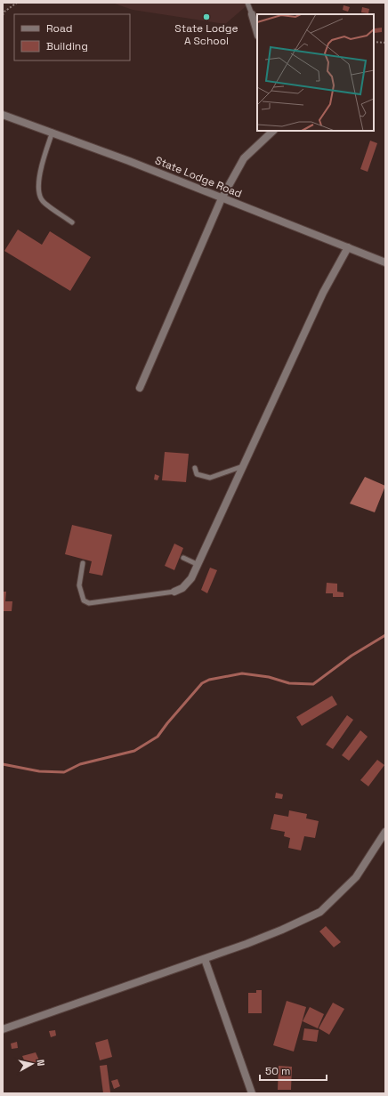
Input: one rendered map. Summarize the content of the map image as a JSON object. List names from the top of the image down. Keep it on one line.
{"streets":{"street":["State Lodge Road"]},"places":["State Lodge A School"],"legend":["Road","Building"],"scale_bar":"50 m","north":"right"}
